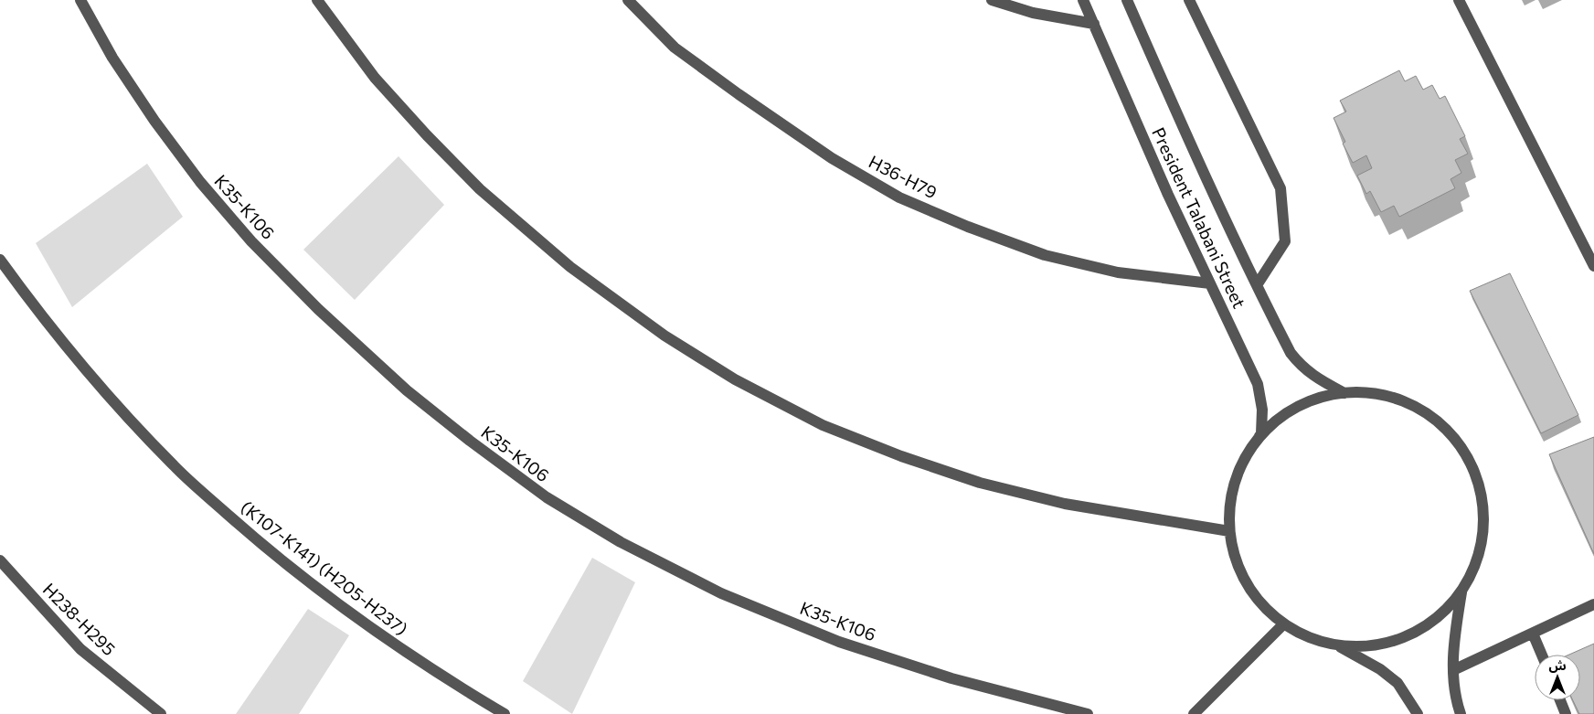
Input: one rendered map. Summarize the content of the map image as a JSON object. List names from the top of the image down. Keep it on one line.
{"streets":{"street":["H36-H79","K35-K106","President Talabani Street","(K107-K141) (H205-H237)","H238-H295"]},"crossings":[["H36-H79","President Talabani Street"]],"north":"top"}
